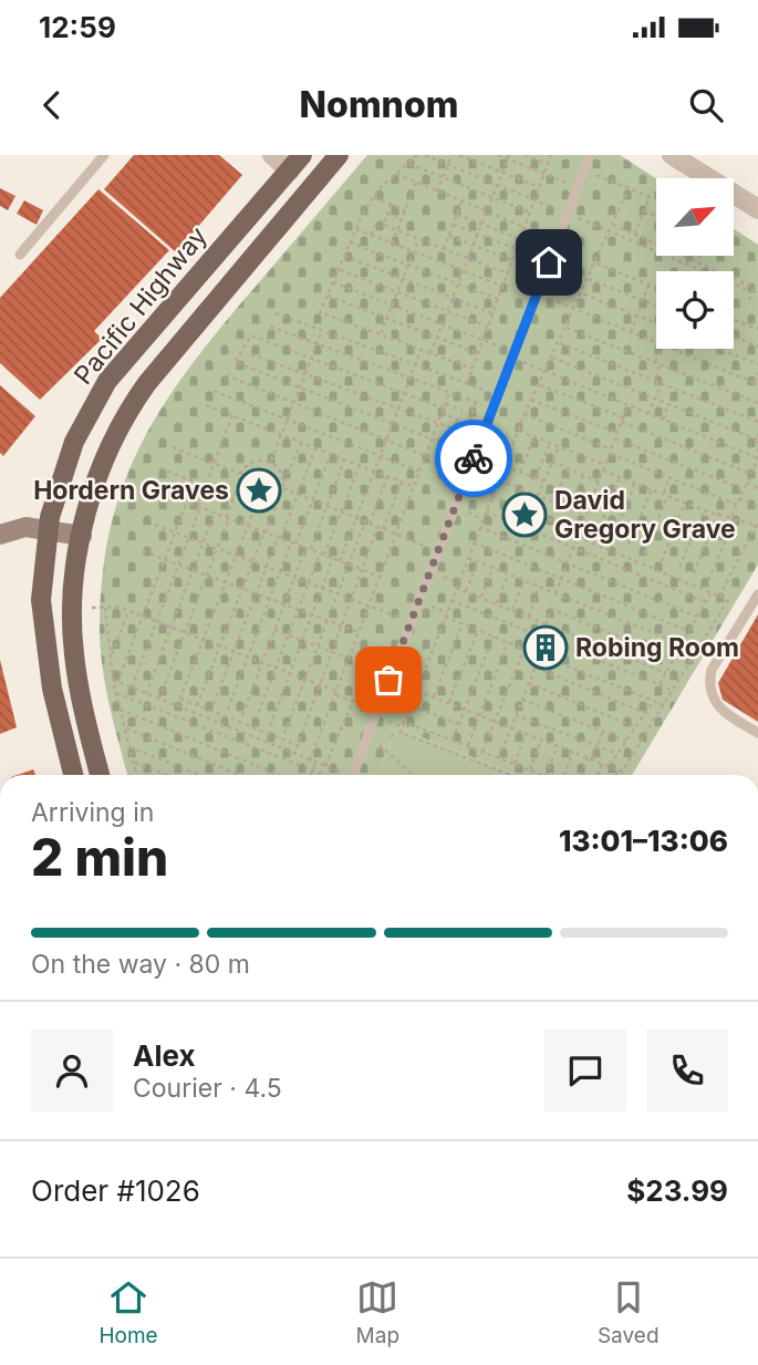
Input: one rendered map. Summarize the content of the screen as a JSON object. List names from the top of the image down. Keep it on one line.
{"streets":{"main road":["Pacific Highway"]},"places":{"place":["Hordern Graves","David Gregory Grave"],"building":["Robing Room"]},"north":"top right","page":{"status":"12:59","header":"Nomnom","heading":["2 min","Arriving in","13:01–13:06"],"panel":["Alex","Courier · 4.5","Order #1026","$23.99"],"bar":"On the way · 80 m","tabs":["Home","Map","Saved"]}}
